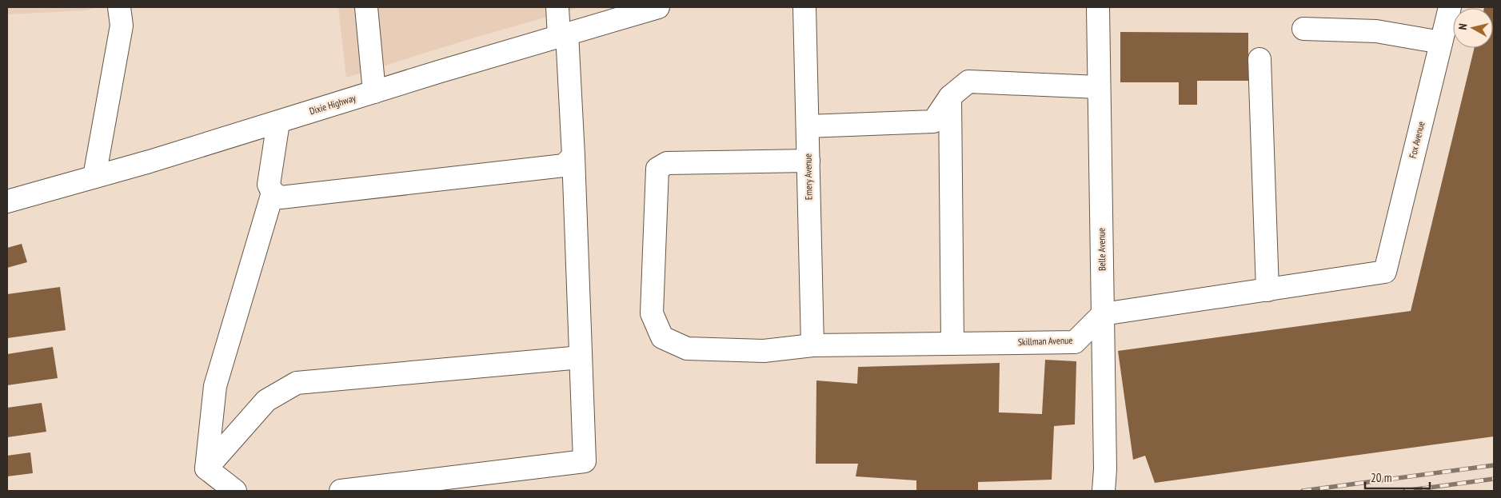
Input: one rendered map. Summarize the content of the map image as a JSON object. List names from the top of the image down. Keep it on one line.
{"streets":{"street":["Dixie Highway","Fox Avenue","Emery Avenue","Belle Avenue","Skillman Avenue"]},"crossings":[["Emery Avenue","Skillman Avenue"],["Belle Avenue","Skillman Avenue"]],"scale_bar":"20 m","north":"left"}
